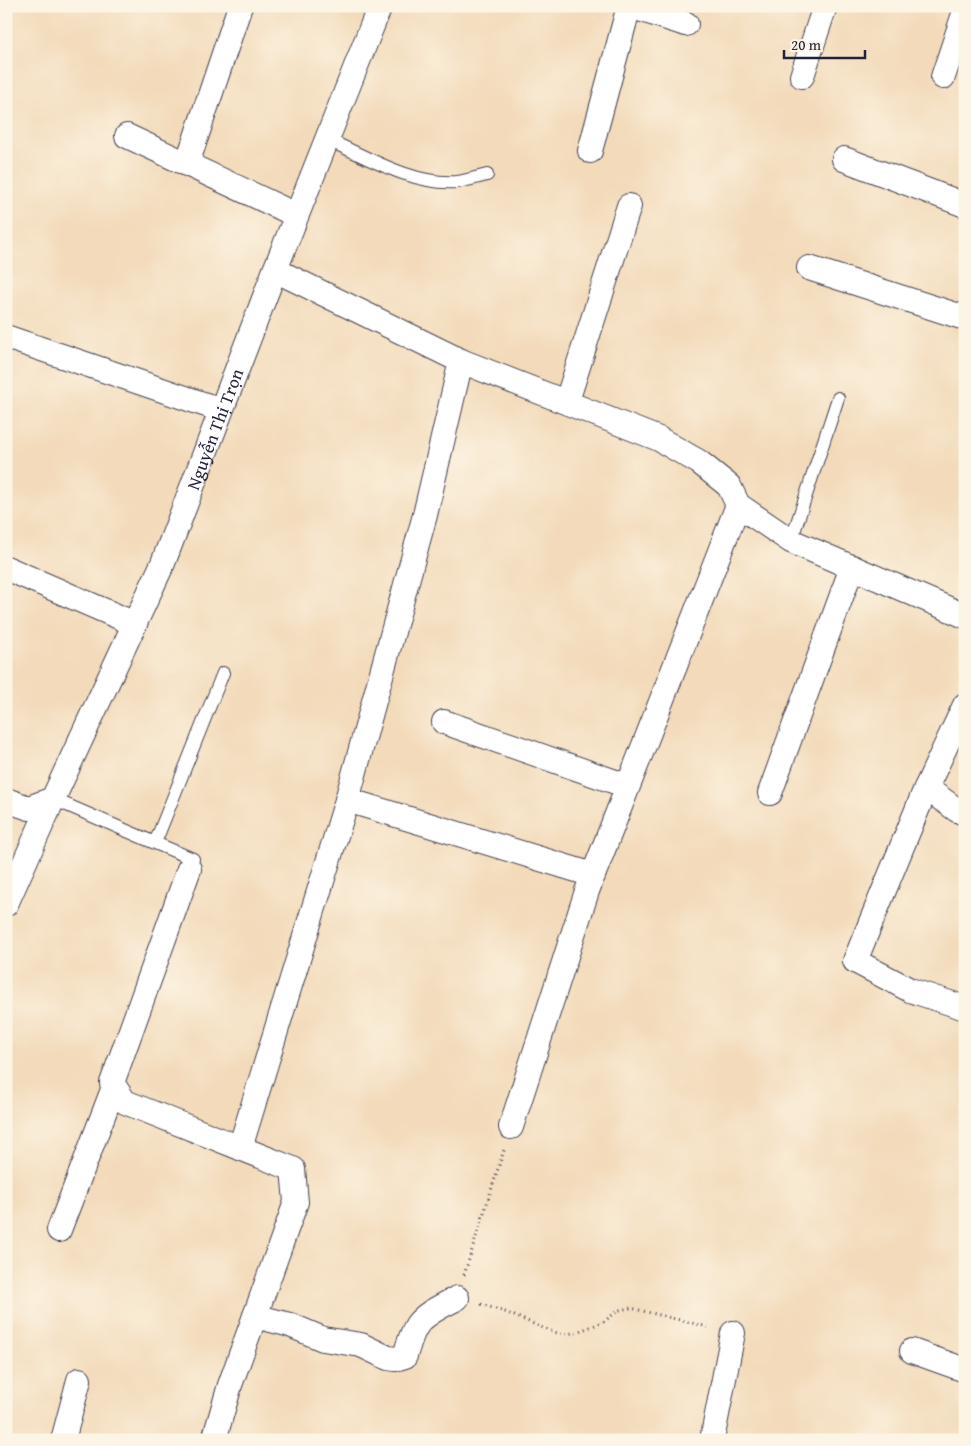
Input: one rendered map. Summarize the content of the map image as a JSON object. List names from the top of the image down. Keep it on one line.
{"streets":{"street":["Nguyễn Thị Trọn"]},"scale_bar":"20 m"}
